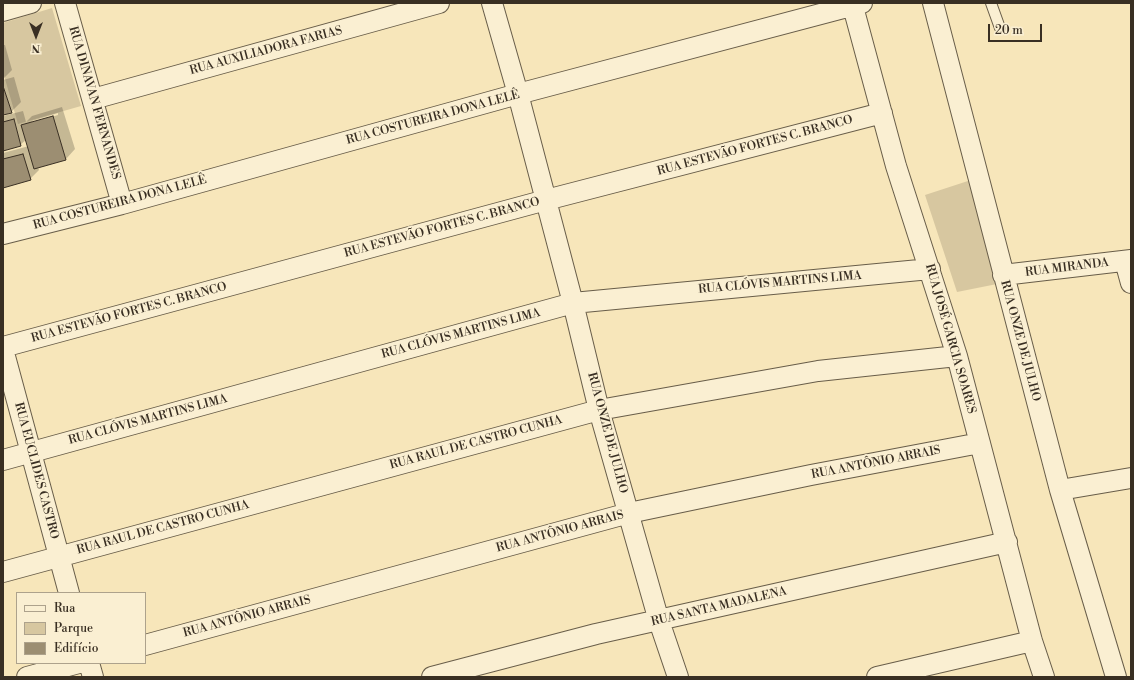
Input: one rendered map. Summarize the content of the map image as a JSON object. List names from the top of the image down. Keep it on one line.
{"streets":{"street":["RUA AUXILIADORA FARIAS","RUA DINAVAN FERNANDES","RUA COSTUREIRA DONA LELÊ","RUA ESTEVÃO FORTES C. BRANCO","RUA MIRANDA","RUA CLÓVIS MARTINS LIMA","RUA JOSÉ GARCIA SOARES","RUA ONZE DE JULHO","RUA RAUL DE CASTRO CUNHA","RUA ANTÔNIO ARRAIS","RUA EUCLIDES CASTRO","RUA SANTA MADALENA"]},"crossings":[["RUA AUXILIADORA FARIAS","RUA DINAVAN FERNANDES"],["RUA DINAVAN FERNANDES","RUA COSTUREIRA DONA LELÊ"],["RUA COSTUREIRA DONA LELÊ","RUA JOSÉ GARCIA SOARES"],["RUA COSTUREIRA DONA LELÊ","RUA ONZE DE JULHO"],["RUA ESTEVÃO FORTES C. BRANCO","RUA JOSÉ GARCIA SOARES"],["RUA ESTEVÃO FORTES C. BRANCO","RUA ONZE DE JULHO"],["RUA ESTEVÃO FORTES C. BRANCO","RUA EUCLIDES CASTRO"],["RUA MIRANDA","RUA ONZE DE JULHO"],["RUA CLÓVIS MARTINS LIMA","RUA JOSÉ GARCIA SOARES"],["RUA CLÓVIS MARTINS LIMA","RUA ONZE DE JULHO"],["RUA CLÓVIS MARTINS LIMA","RUA EUCLIDES CASTRO"],["RUA JOSÉ GARCIA SOARES","RUA RAUL DE CASTRO CUNHA"],["RUA JOSÉ GARCIA SOARES","RUA ANTÔNIO ARRAIS"],["RUA JOSÉ GARCIA SOARES","RUA SANTA MADALENA"],["RUA ONZE DE JULHO","RUA RAUL DE CASTRO CUNHA"],["RUA ONZE DE JULHO","RUA ANTÔNIO ARRAIS"],["RUA ONZE DE JULHO","RUA SANTA MADALENA"],["RUA RAUL DE CASTRO CUNHA","RUA EUCLIDES CASTRO"]],"legend":["Rua","Parque","Edifício"],"scale_bar":"20 m","north":"bottom"}
